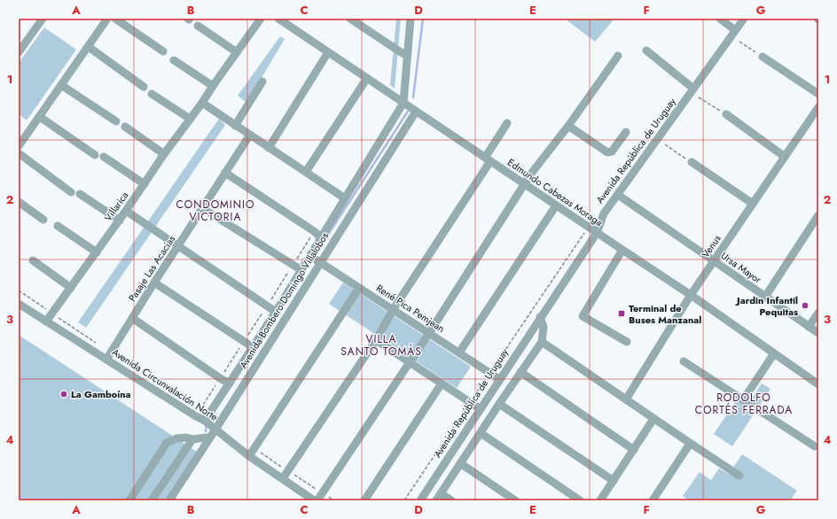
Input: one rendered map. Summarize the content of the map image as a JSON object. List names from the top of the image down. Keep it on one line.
{"streets":{"street":["Avenida República de Uruguay","Edmundo Cabezas Moraga","Villarica","Venus","Ursa Mayor","Pasaje Las Acacias","Avenida Bombero Domingo Villalobos","René Pica Pemjean","Avenida Circunvalación Norte"]},"crossings":[["Avenida República de Uruguay","Edmundo Cabezas Moraga"],["Avenida República de Uruguay","Ursa Mayor"],["Avenida República de Uruguay","René Pica Pemjean"],["Edmundo Cabezas Moraga","Venus"],["Edmundo Cabezas Moraga","Avenida Bombero Domingo Villalobos"],["Villarica","Avenida Circunvalación Norte"],["Venus","Ursa Mayor"],["Pasaje Las Acacias","Avenida Circunvalación Norte"],["Avenida Bombero Domingo Villalobos","René Pica Pemjean"],["Avenida Bombero Domingo Villalobos","Avenida Circunvalación Norte"]],"districts":["CONDOMINIO VICTORIA","VILLA SANTO TOMÁS","RODOLFO CORTÉS FERRADA"],"places":{"other":["Jardin Infantil Pequitas","La Gamboína"],"transit":["Terminal de Buses Manzanal"]},"grid":{"columns":["A","B","C","D","E","F","G"],"rows":["1","2","3","4"]}}
